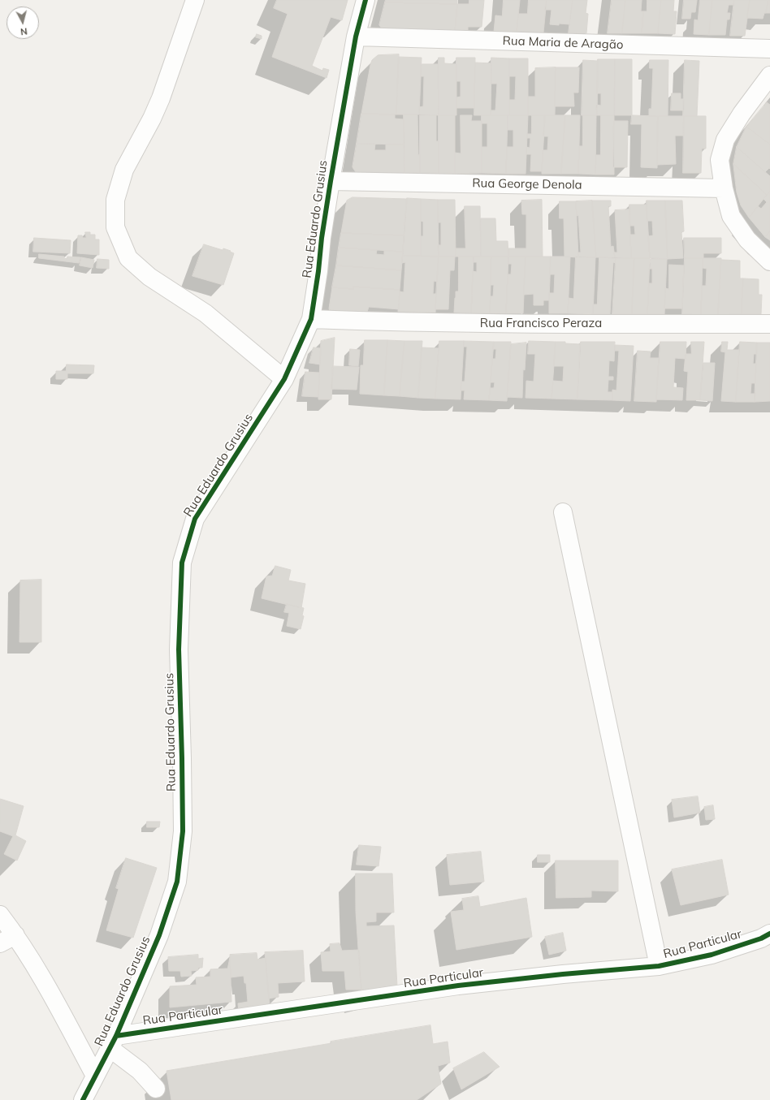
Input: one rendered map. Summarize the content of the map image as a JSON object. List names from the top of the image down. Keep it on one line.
{"streets":{"street":["Rua Maria de Aragão","Rua George Denola","Rua Eduardo Grusius","Rua Francisco Peraza","Rua Particular"]},"crossings":[["Rua Maria de Aragão","Rua Eduardo Grusius"],["Rua George Denola","Rua Eduardo Grusius"],["Rua Eduardo Grusius","Rua Francisco Peraza"],["Rua Eduardo Grusius","Rua Particular"]],"north":"bottom"}
